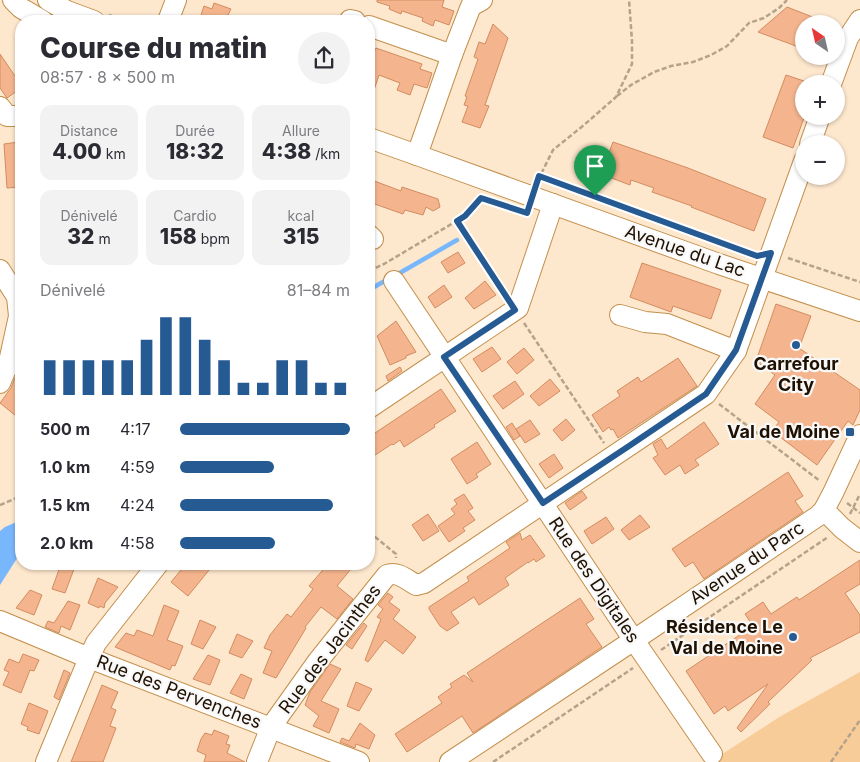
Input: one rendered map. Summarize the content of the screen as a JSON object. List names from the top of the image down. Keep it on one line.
{"streets":{"street":["Avenue du Lac","Avenue du Parc","Rue des Digitales","Rue des Jacinthes","Rue des Pervenches"]},"crossings":[["Avenue du Parc","Rue des Digitales"],["Rue des Digitales","Rue des Jacinthes"],["Rue des Jacinthes","Rue des Pervenches"]],"places":{"other":["Carrefour City","Résidence Le Val de Moine"],"transit":["Val de Moine"]},"north":"top left","page":{"map_buttons":["+","−"],"heading":["Course du matin","08:57 · 8 × 500 m"],"stats":[["Distance","4.00 km"],["Durée","18:32"],["Allure","4:38 /km"],["Dénivelé","32 m"],["Cardio","158 bpm"],["kcal","315"]],"chart":["Dénivelé","81–84 m"],"list":[{"name":"500 m","note":"4:17"},{"name":"1.0 km","note":"4:59"},{"name":"1.5 km","note":"4:24"},{"name":"2.0 km","note":"4:58"}]}}
